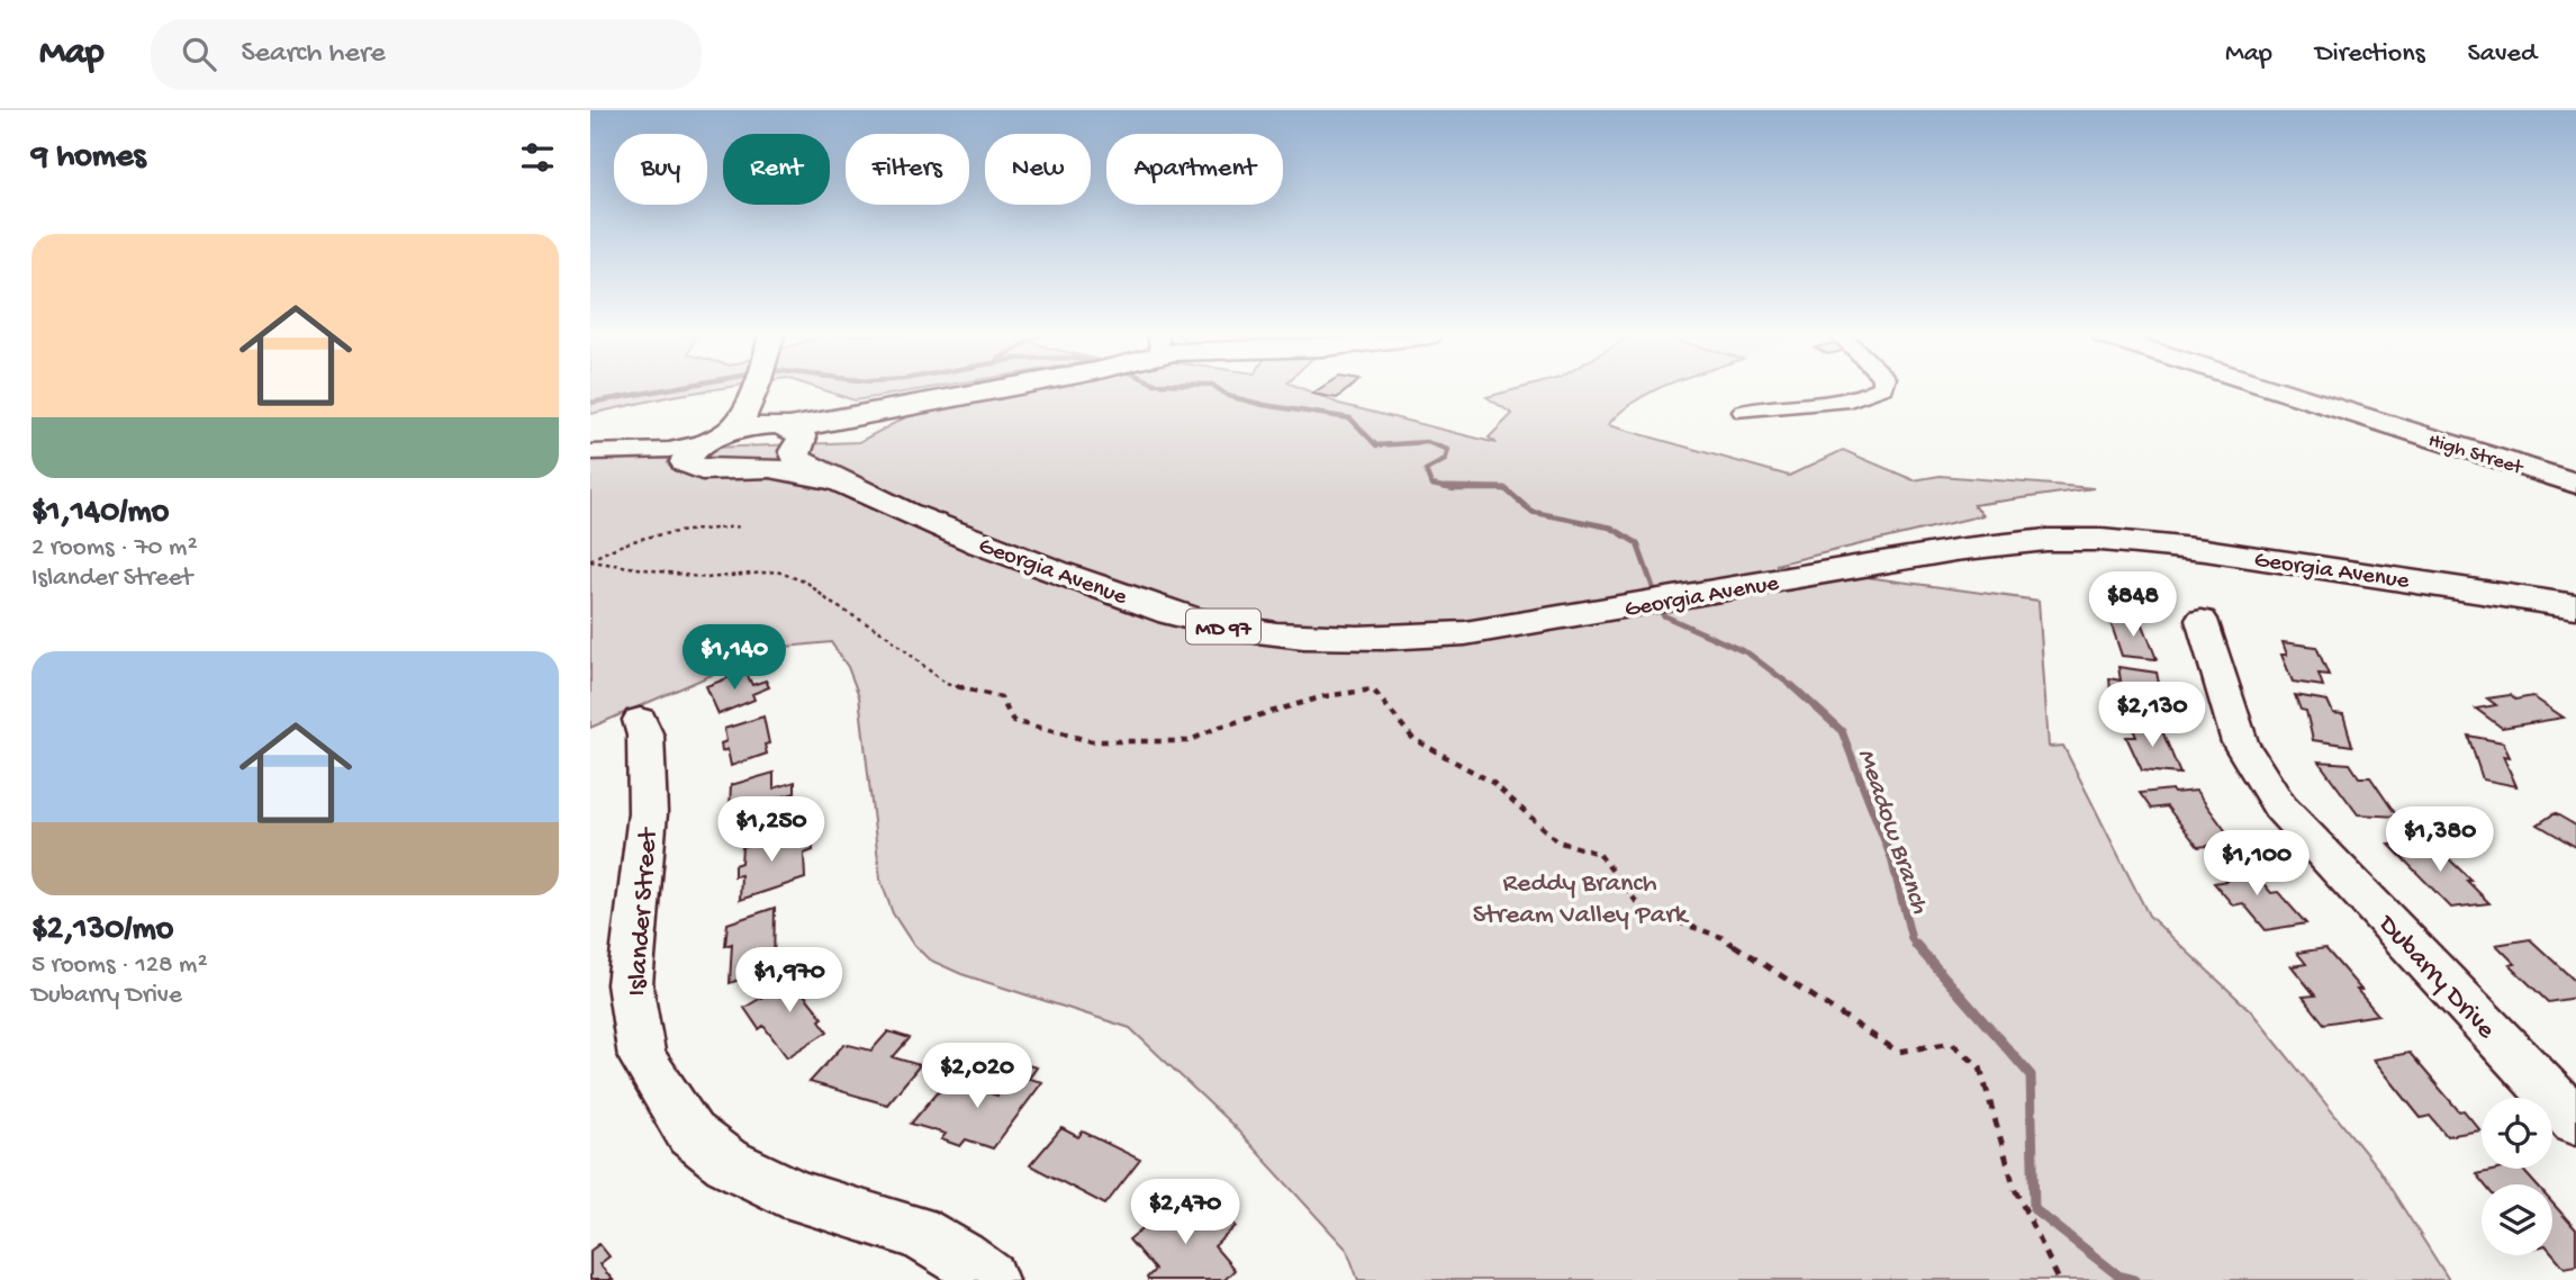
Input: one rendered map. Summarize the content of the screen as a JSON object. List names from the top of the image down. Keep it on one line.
{"streets":{"main road":["High Street","Georgia Avenue","MD 97"],"street":["Islander Street","Dubarry Drive"]},"water":["Meadow Branch"],"parks":["Reddy Branch Stream Valley Park"],"page":{"header":"Map","search":"Search here","nav":["Map","Directions","Saved"],"heading":"9 homes","chip":["Buy","Rent","Filters","New","Apartment"],"list":[{"name":"$1,140/mo","note":"2 rooms · 70 m² · Islander Street"},{"name":"$2,130/mo","note":"5 rooms · 128 m² · Dubarry Drive"}],"price":["$848","$1,140","$2,130","$1,250","$1,380","$1,100","$1,970","$2,020","$2,470"]}}
